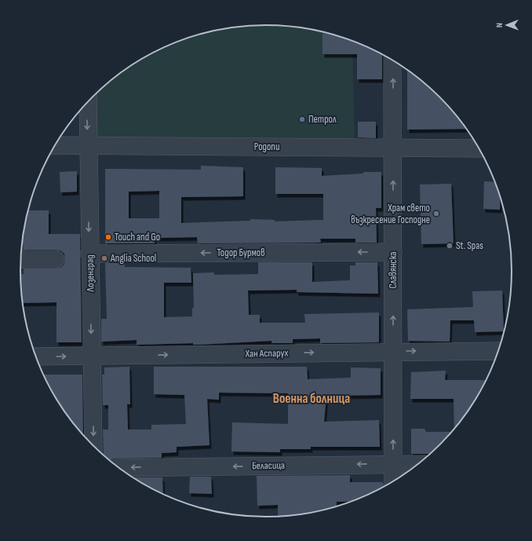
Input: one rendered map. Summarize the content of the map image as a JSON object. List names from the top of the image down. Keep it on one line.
{"streets":{"street":["Родопи","Тодор Бурмов","Славянска","Лозенград","Хан Аспарух","Беласица"]},"crossings":[["Родопи","Славянска"],["Родопи","Лозенград"],["Тодор Бурмов","Славянска"],["Тодор Бурмов","Лозенград"],["Славянска","Хан Аспарух"],["Славянска","Беласица"],["Лозенград","Хан Аспарух"]],"one_way":["Тодор Бурмов","Славянска","Лозенград","Хан Аспарух","Беласица"],"districts":["Военна болница"],"places":["Петрол","Храм свето възкресение Господне","Touch and Go","St. Spas","Anglia School"],"north":"left"}
